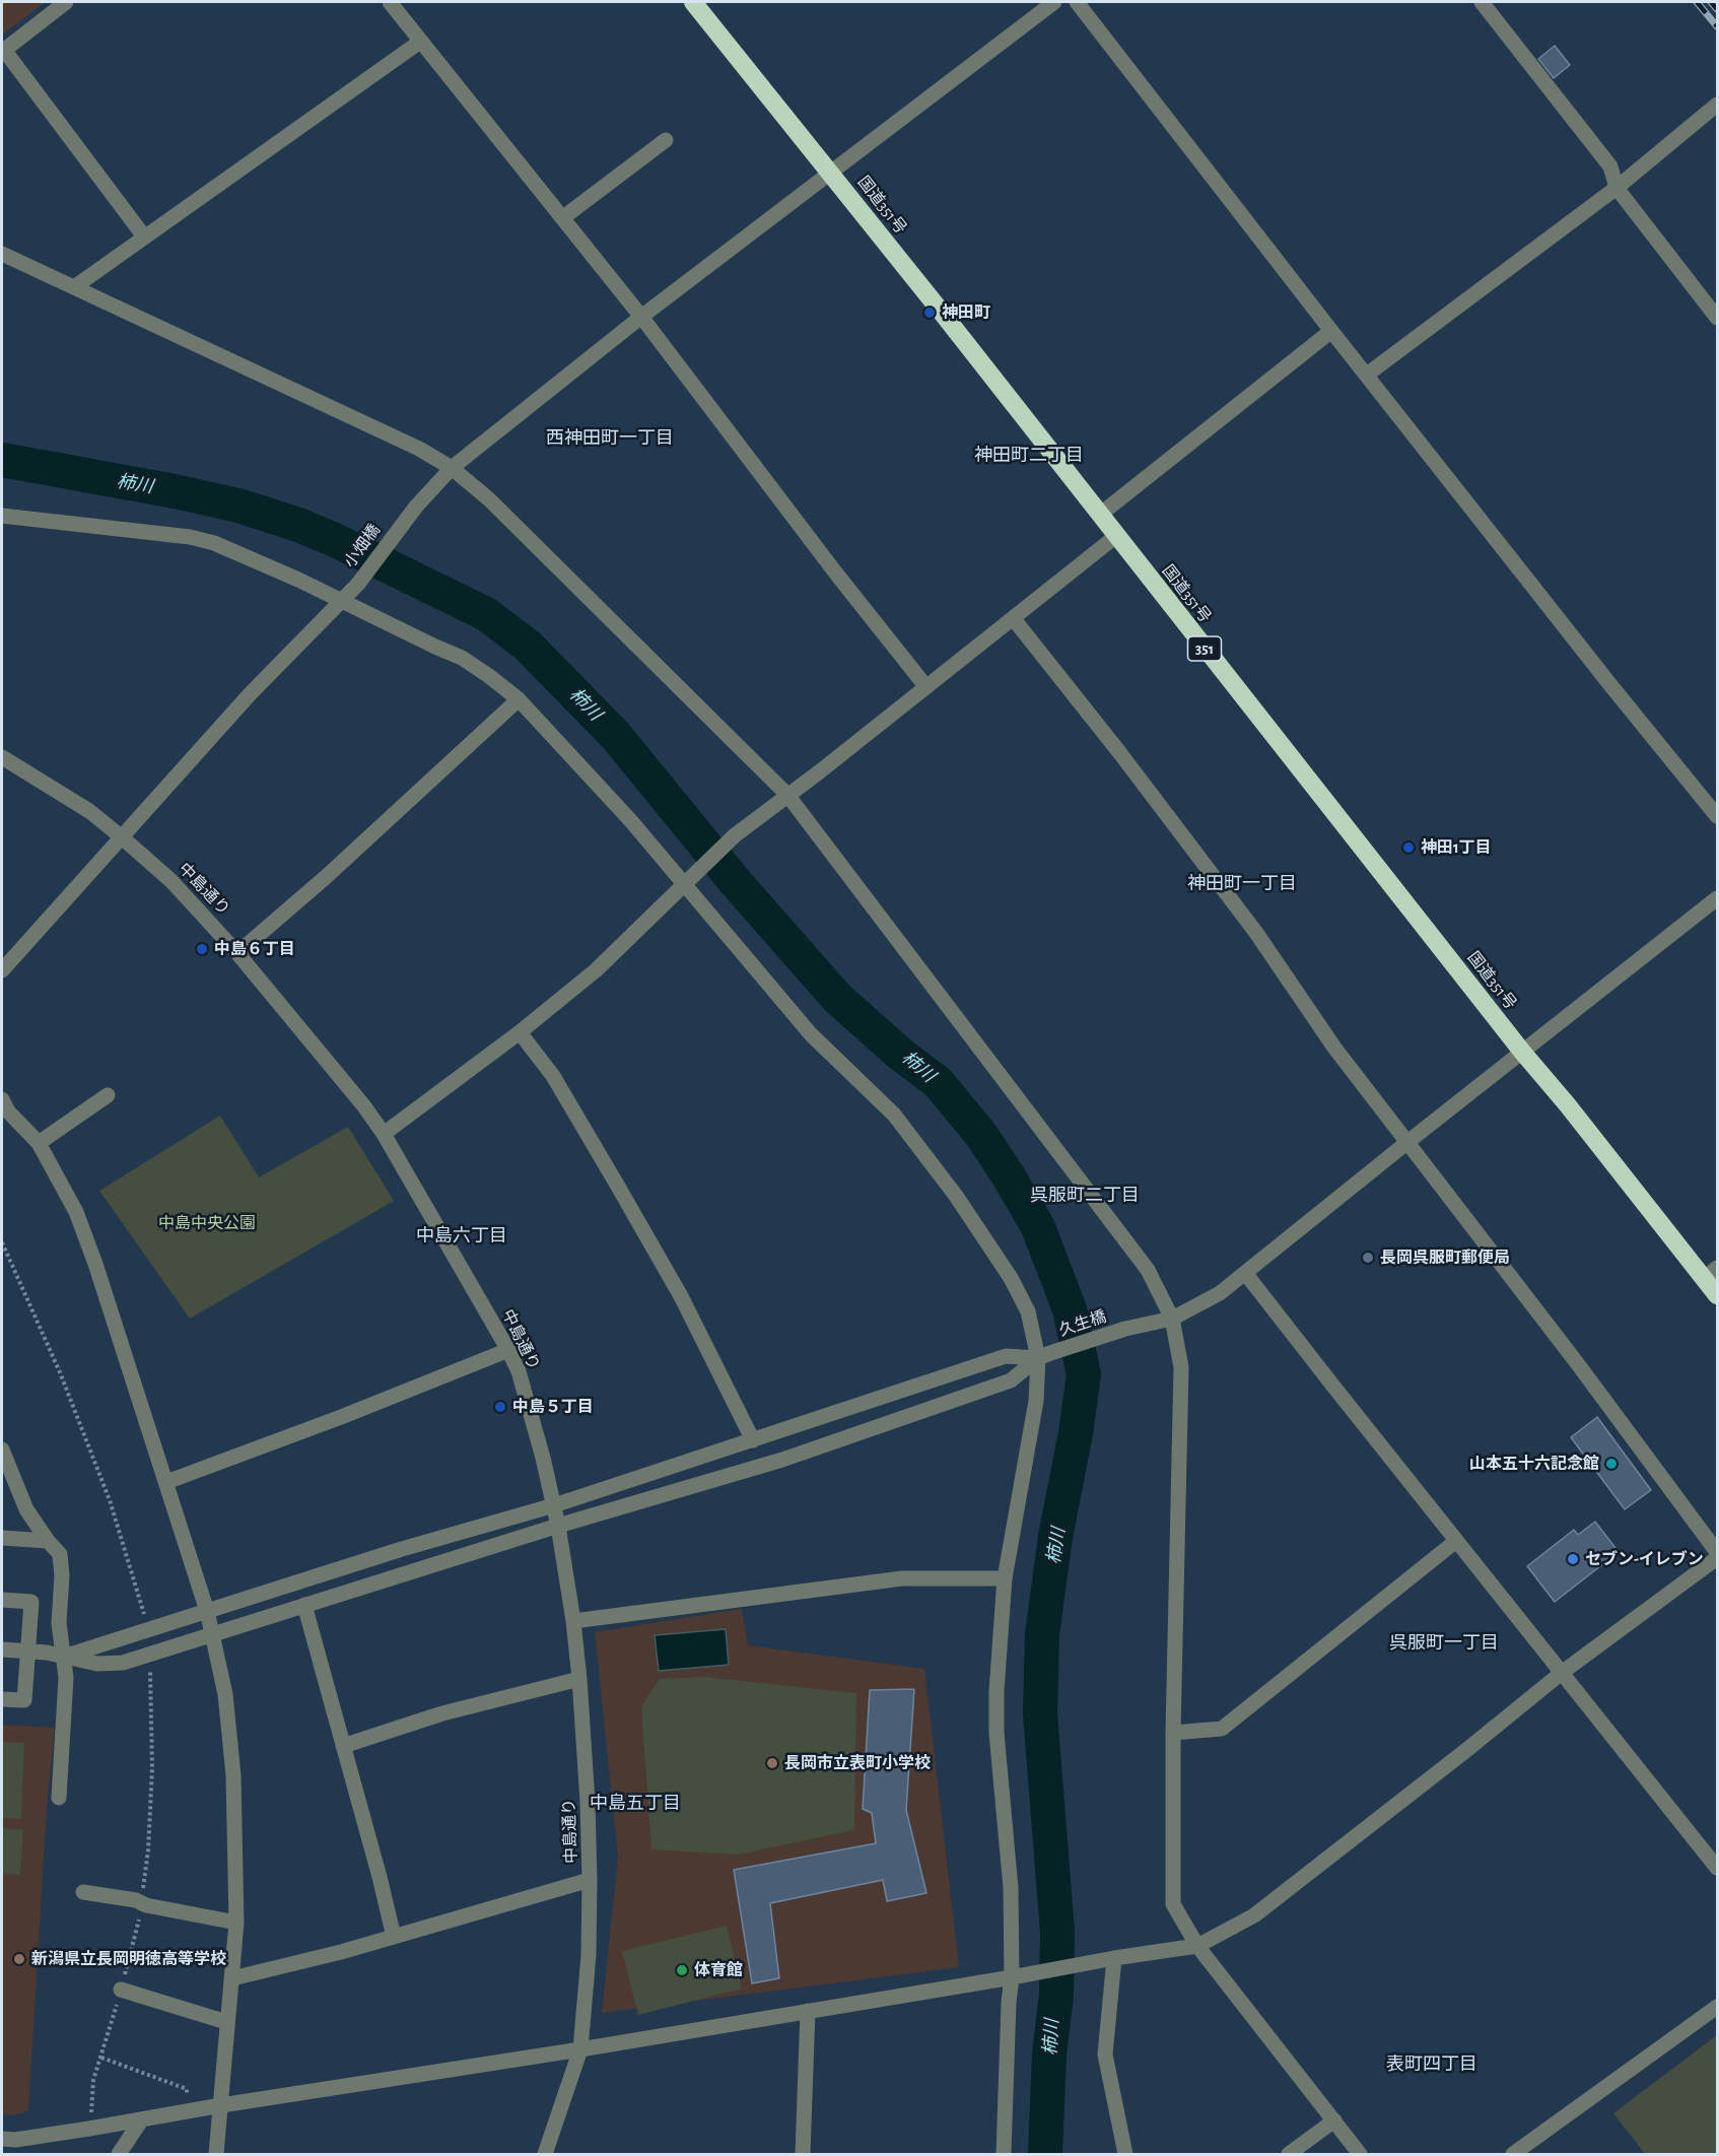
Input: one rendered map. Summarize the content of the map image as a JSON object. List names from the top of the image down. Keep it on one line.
{"streets":{"highway":["国道351号","351"],"street":["小畑橋","中島通り","久生橋"]},"crossings":[["国道351号","小畑橋"],["国道351号","久生橋"],["小畑橋","中島通り"]],"districts":["西神田町一丁目","神田町二丁目","神田町一丁目","呉服町二丁目","中島六丁目","呉服町一丁目","中島五丁目","表町四丁目"],"water":["柿川"],"parks":["中島中央公園"],"places":["神田町","神田1丁目","中島６丁目","長岡呉服町郵便局","中島５丁目","山本五十六記念館","セブン-イレブン","長岡市立表町小学校","新潟県立長岡明徳高等学校","体育館"]}
